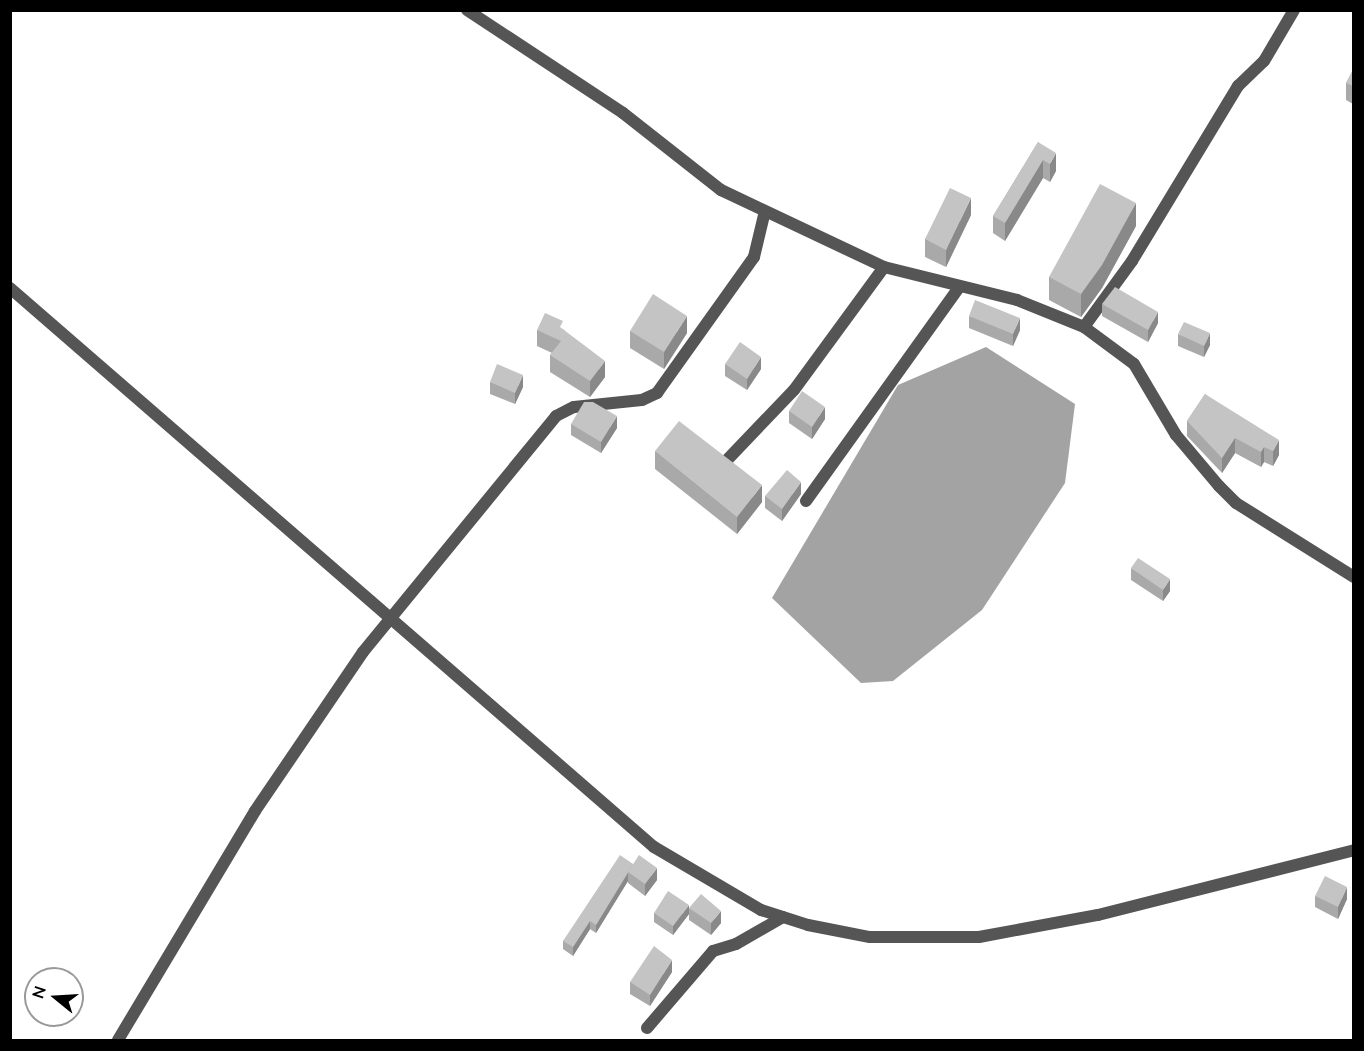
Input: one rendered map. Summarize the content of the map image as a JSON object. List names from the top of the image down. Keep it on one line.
{"north":"left"}
